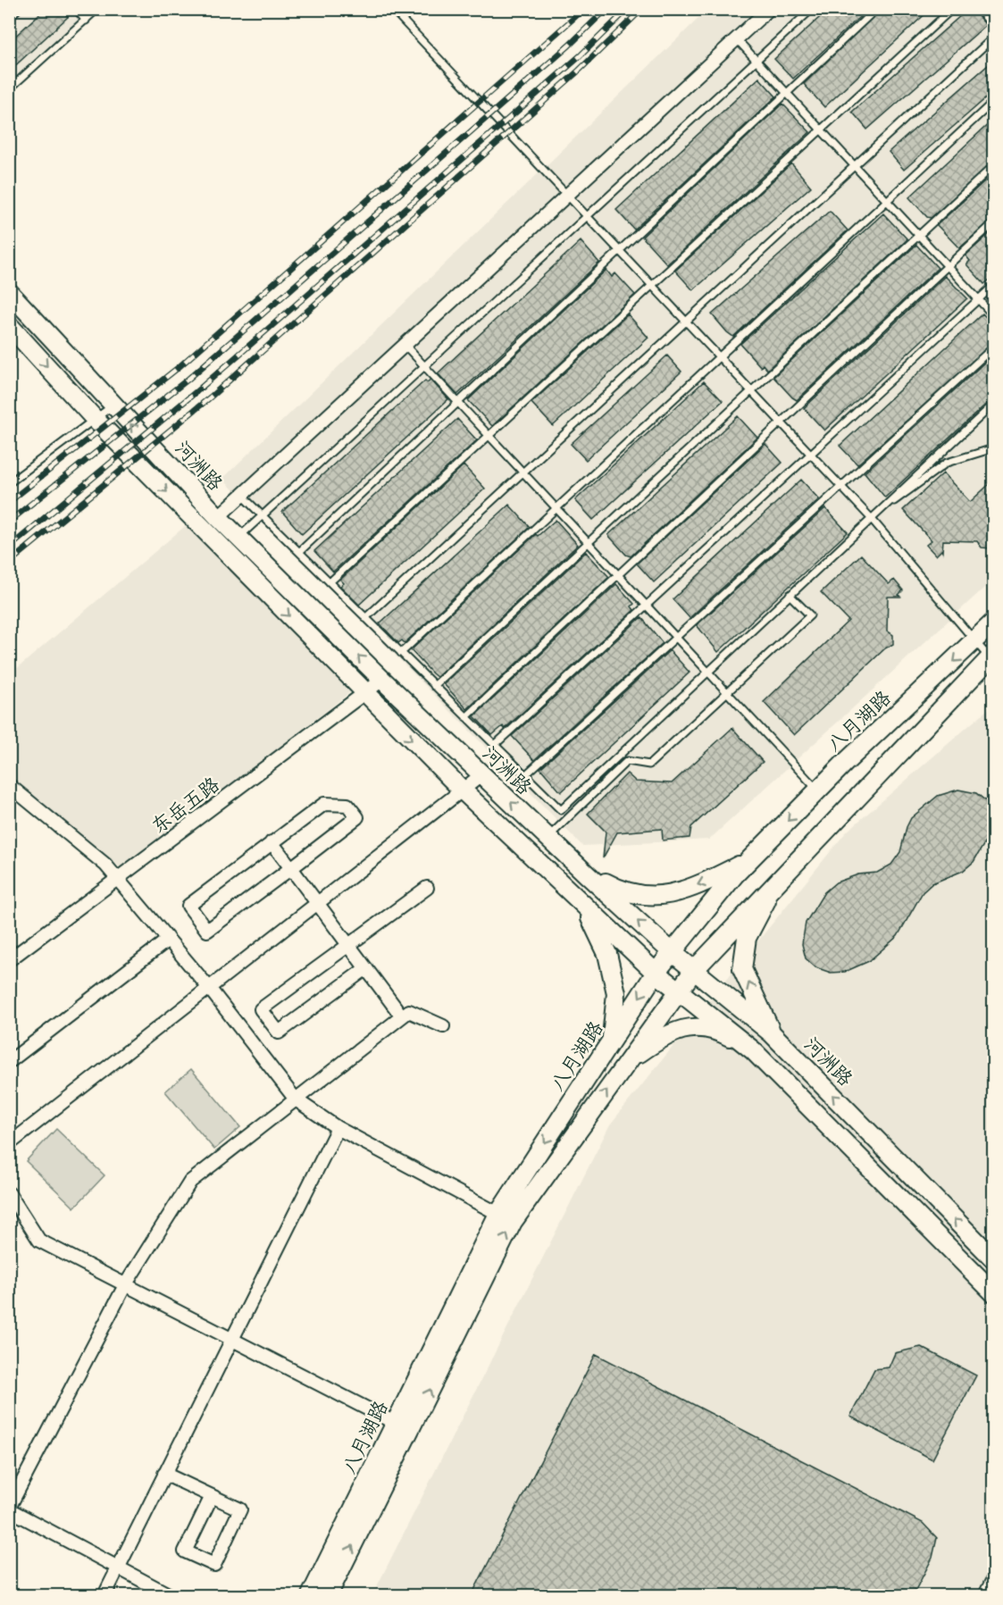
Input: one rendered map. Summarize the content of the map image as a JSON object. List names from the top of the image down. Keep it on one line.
{"streets":{"main road":["河洲路","八月湖路"],"street":["东岳五路"]},"crossings":[["河洲路","八月湖路"],["河洲路","东岳五路"]]}
